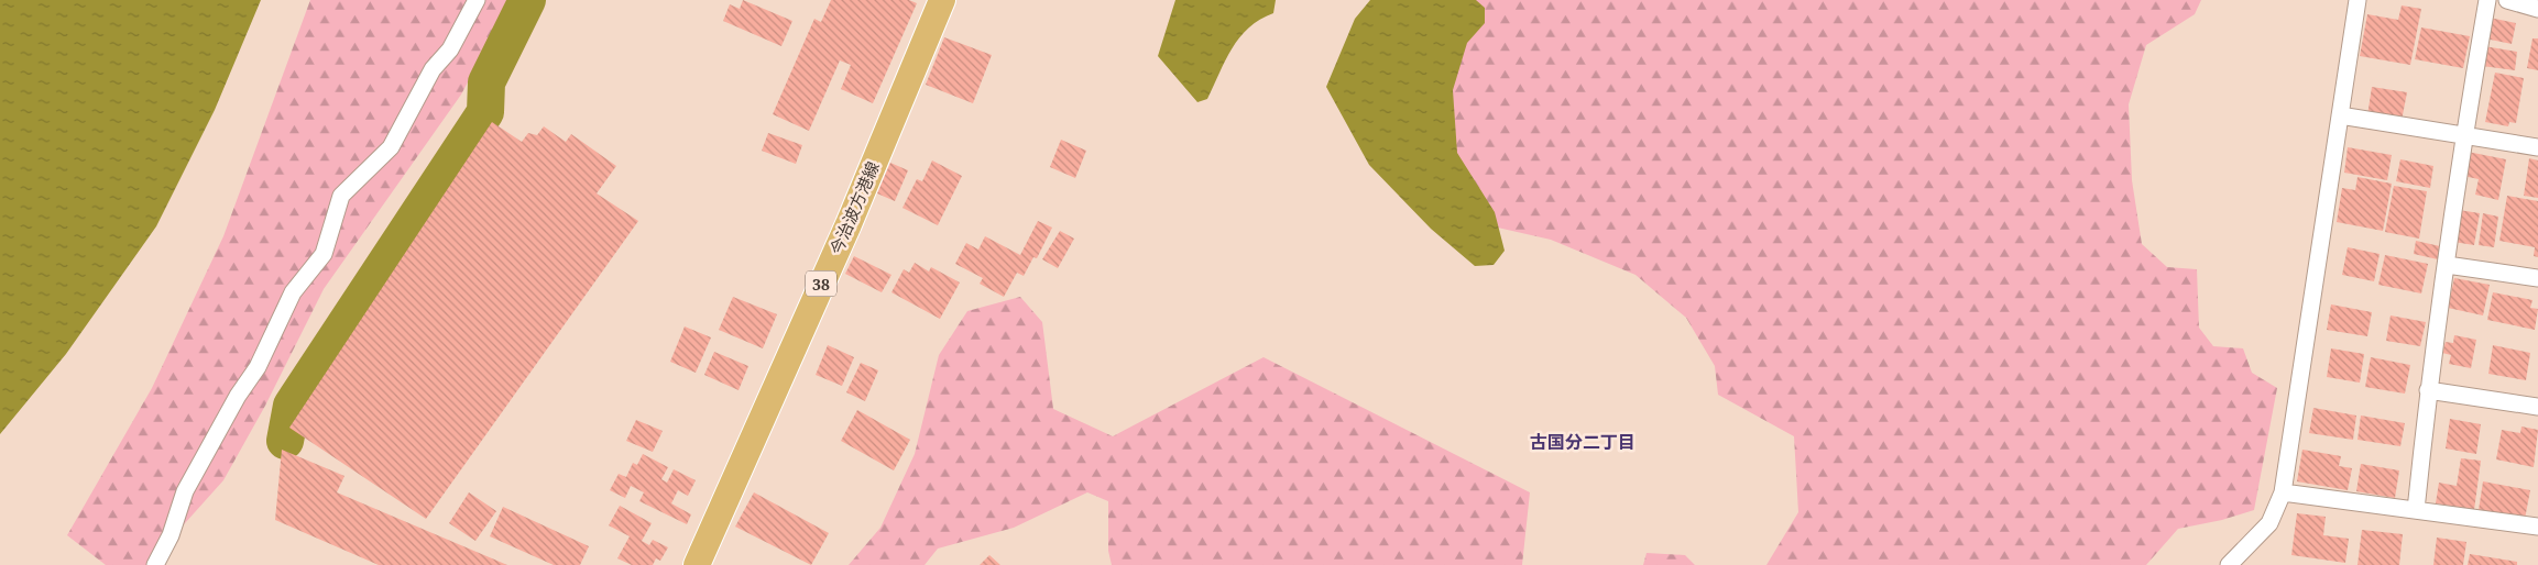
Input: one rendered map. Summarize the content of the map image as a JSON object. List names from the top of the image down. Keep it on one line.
{"streets":{"main road":["今治波方港線","38"]},"districts":["古国分二丁目"]}
